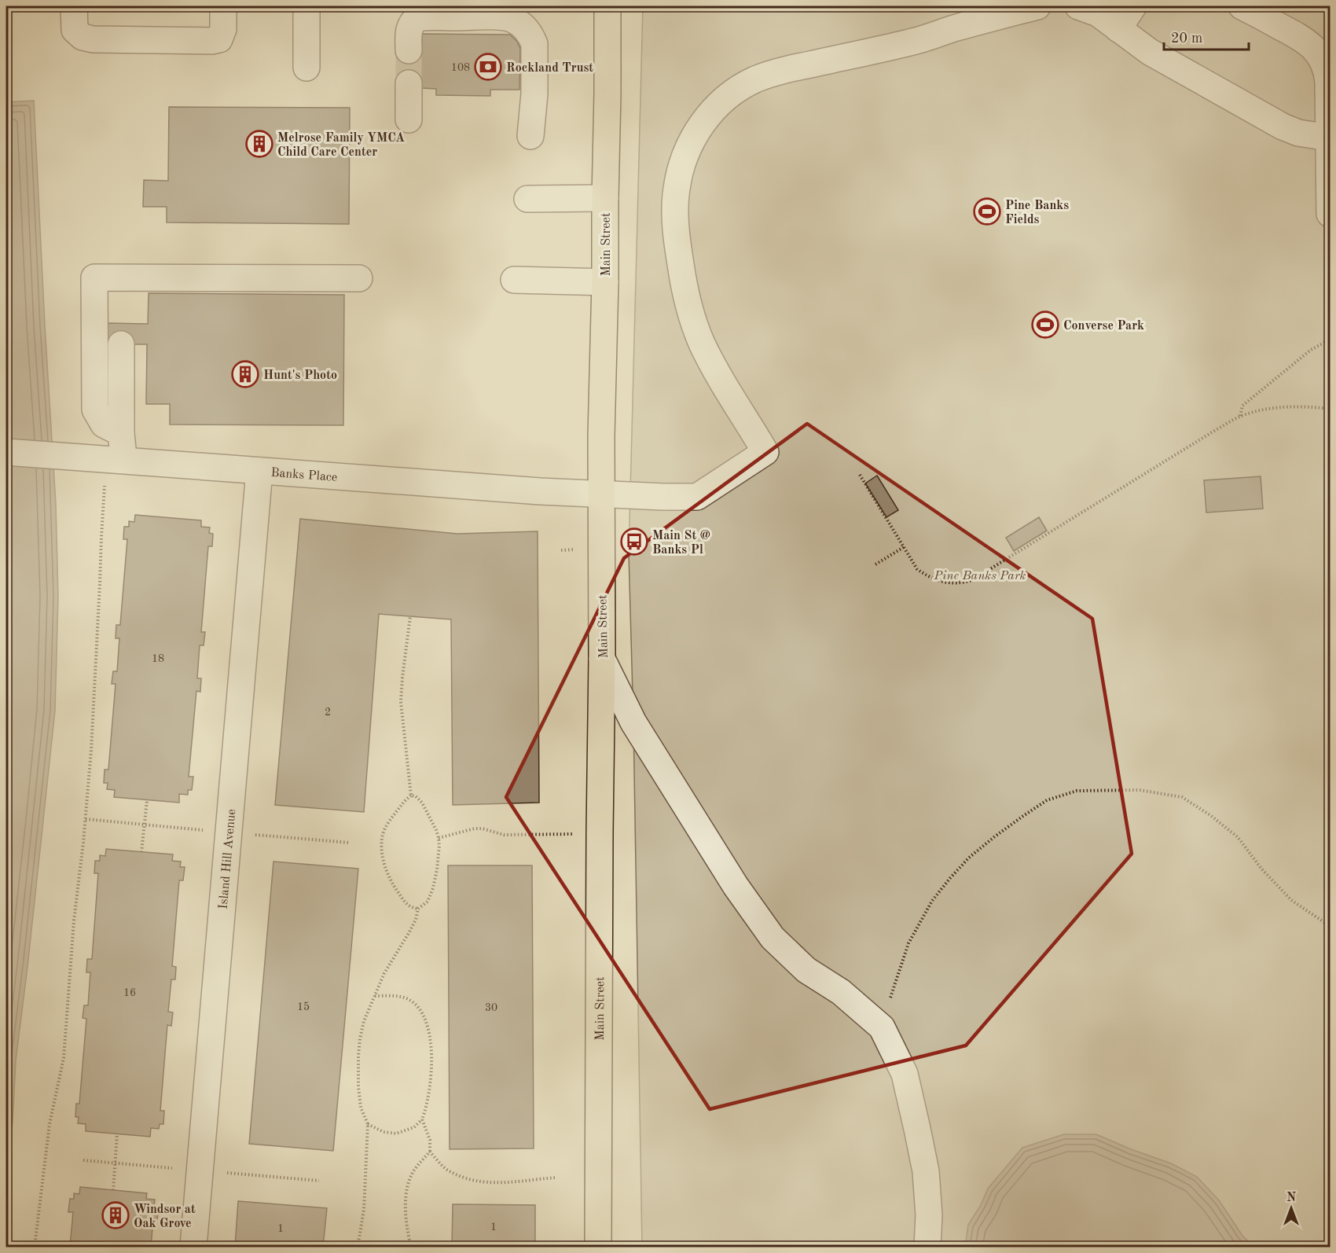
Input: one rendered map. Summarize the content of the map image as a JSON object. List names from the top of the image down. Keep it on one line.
{"streets":{"main road":["Main Street"],"street":["Banks Place","Island Hill Avenue"]},"crossings":[["Main Street","Banks Place"],["Banks Place","Island Hill Avenue"]],"parks":["Pine Banks Park"],"places":{"bank":["Rockland Trust"],"building":["Melrose Family YMCA Child Care Center","Hunt's Photo","Windsor at Oak Grove"],"sports":["Pine Banks Fields","Converse Park"],"bus stop":["Main St @ Banks Pl"]},"house_numbers":["108","18","2","16","15","30","1","1"],"scale_bar":"20 m","north":"top"}
